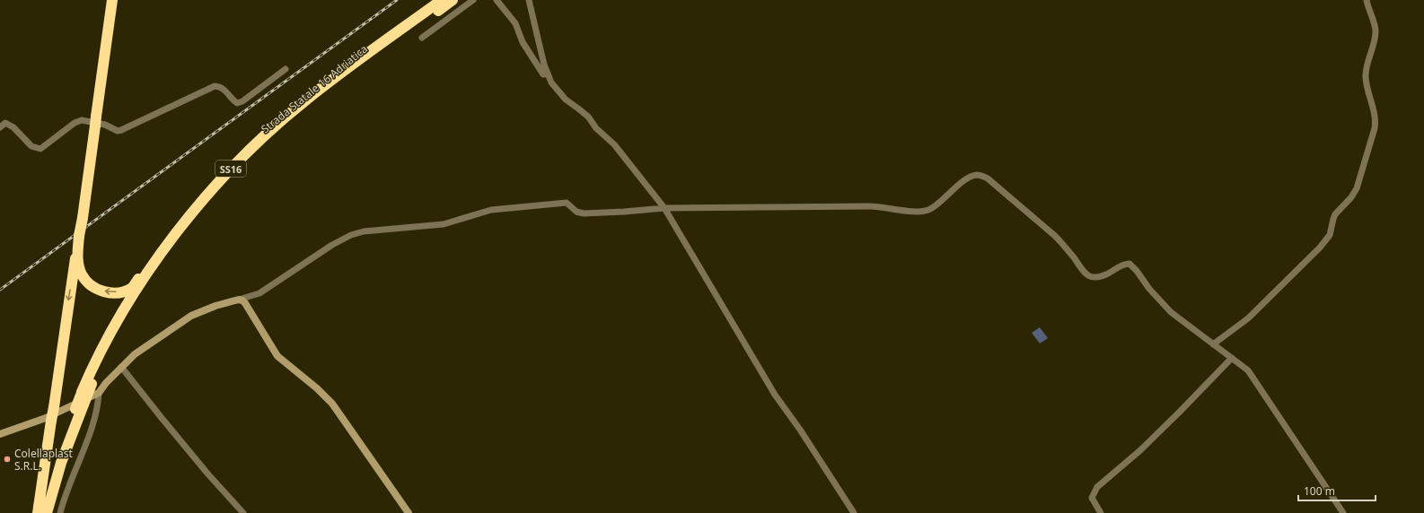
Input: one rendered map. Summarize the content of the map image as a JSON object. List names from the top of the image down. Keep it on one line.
{"streets":{"highway":["Strada Statale 16 Adriatica","SS16"]},"places":["Colellaplast S.R.L."],"scale_bar":"100 m"}
